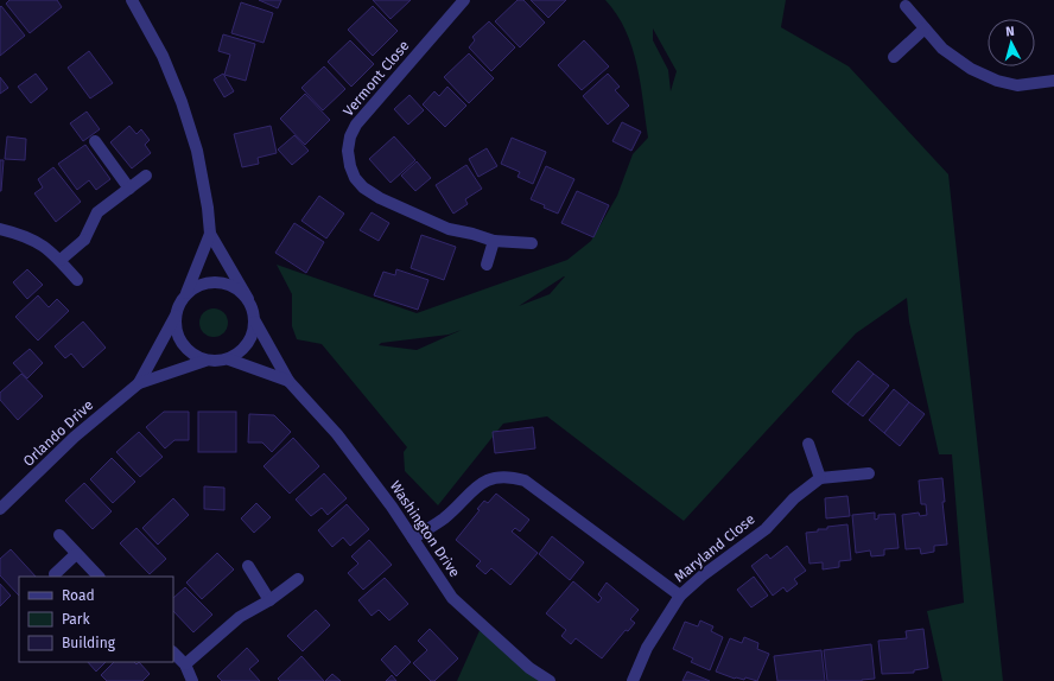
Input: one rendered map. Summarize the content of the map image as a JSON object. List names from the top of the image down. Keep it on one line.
{"streets":{"street":["Vermont Close","Orlando Drive","Washington Drive","Maryland Close"]},"crossings":[["Orlando Drive","Washington Drive"]],"legend":["Road","Park","Building"],"north":"top"}
